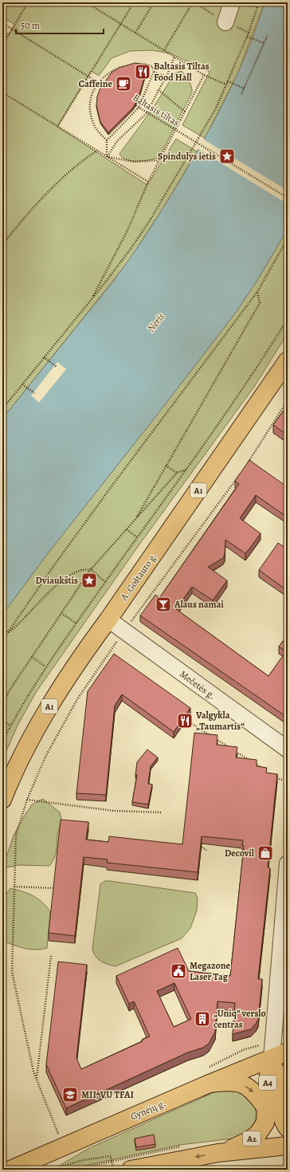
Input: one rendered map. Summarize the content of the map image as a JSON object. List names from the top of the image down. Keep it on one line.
{"streets":{"main road":["A1","A. Goštauto g.","A4","Gynėjų g.","A2"],"street":["Mečetės g."],"path":["Baltasis tiltas"]},"crossings":[["A. Goštauto g.","Mečetės g."],["A4","Gynėjų g."],["A4","A2"]],"water":["Neris"],"places":{"restaurant":["Baltasis Tiltas Food Hall","Valgykla „Taumartis“"],"cafe":["Caffeine"],"place":["Spindulys ietis","Dviaukštis"],"bar":["Alaus namai"],"shop":["Decovil"],"public building":["Megazone Laser Tag"],"building":["„Uniq“ verslo centras"],"school or university":["MII, VU TFAI"]},"scale_bar":"50 m"}
